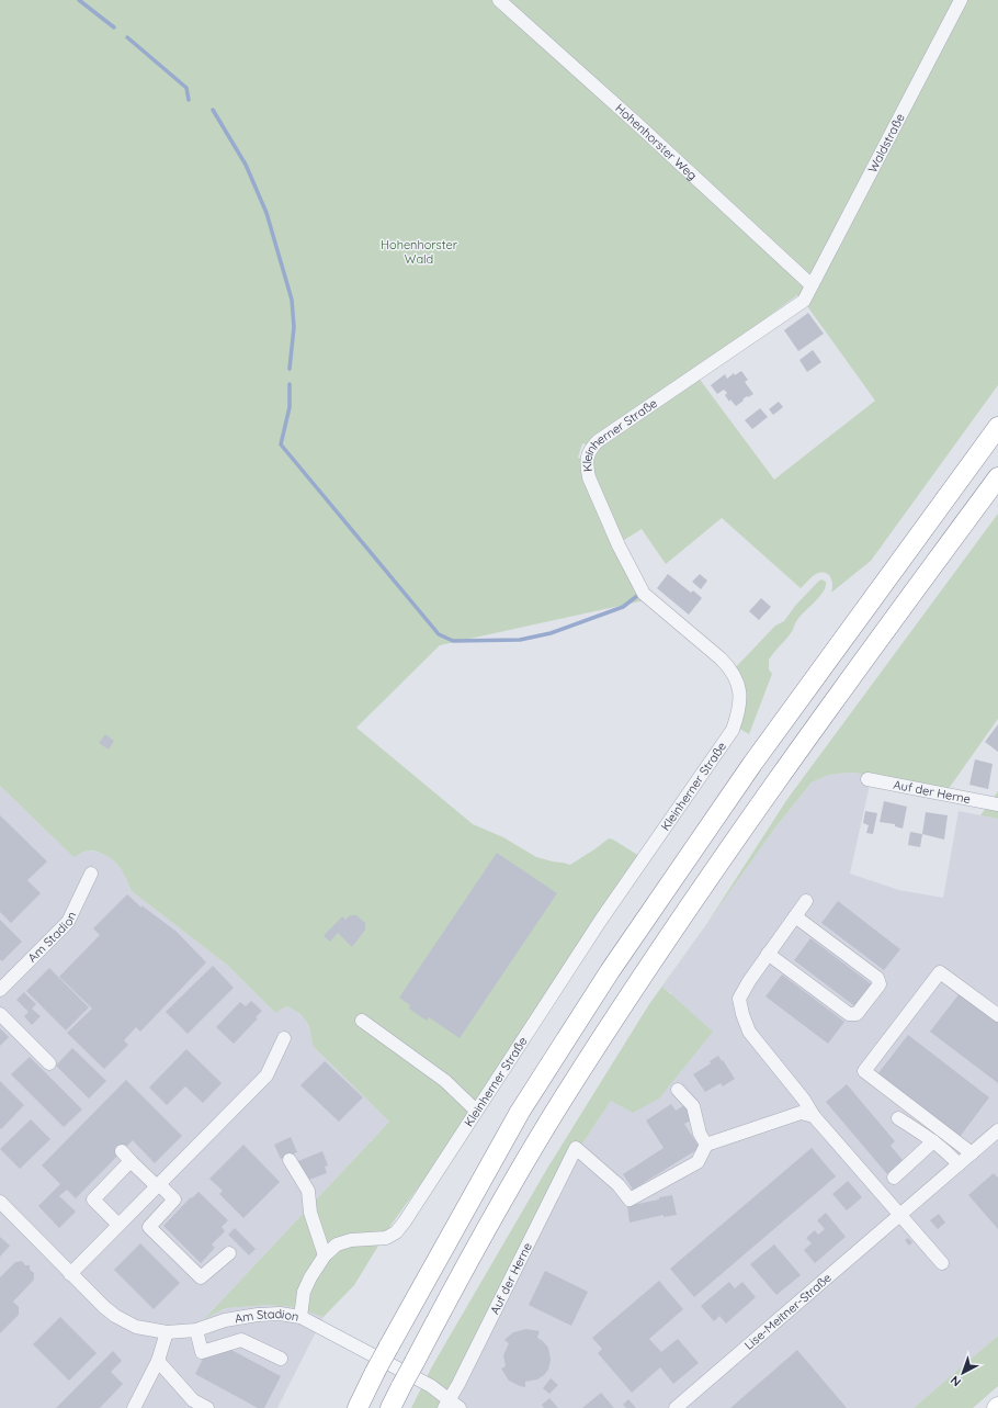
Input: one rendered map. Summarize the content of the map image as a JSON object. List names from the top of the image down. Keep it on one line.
{"streets":{"street":["Hohenhorster Weg","Waldstraße","Kleinherner Straße","Auf der Herne","Am Stadion","Lise-Meitner-Straße"]},"crossings":[["Hohenhorster Weg","Waldstraße"],["Hohenhorster Weg","Kleinherner Straße"],["Waldstraße","Kleinherner Straße"],["Kleinherner Straße","Am Stadion"],["Auf der Herne","Am Stadion"]],"parks":["Hohenhorster Wald"],"north":"bottom left"}
